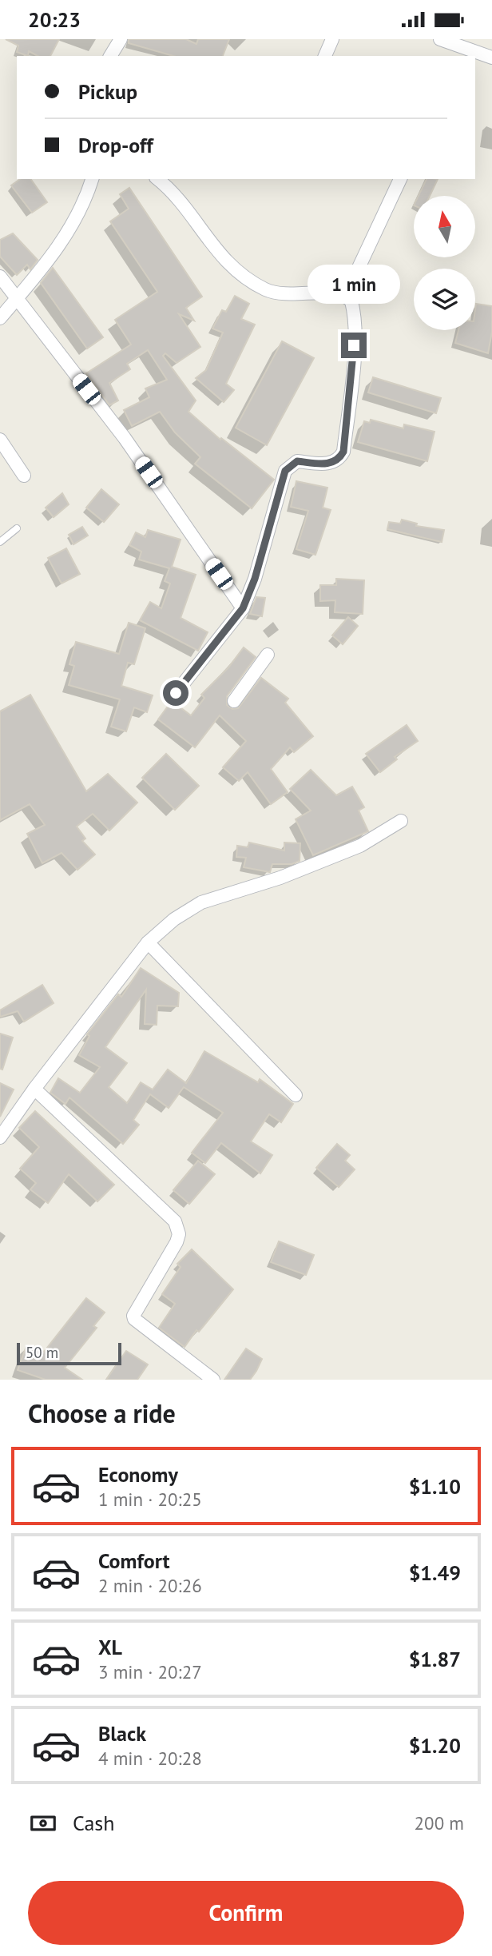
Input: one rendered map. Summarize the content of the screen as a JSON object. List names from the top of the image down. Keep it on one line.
{"scale_bar":"50 m","north":"top","page":{"status":"20:23","banner":["Pickup","Drop-off"],"bubble":"1 min","scale":"50 m","heading":"Choose a ride","list":[{"name":"Economy","note":"1 min · 20:25","value":"$1.10"},{"name":"Comfort","note":"2 min · 20:26","value":"$1.49"},{"name":"XL","note":"3 min · 20:27","value":"$1.87"},{"name":"Black","note":"4 min · 20:28","value":"$1.20"}],"pay":["Cash","200 m"],"buttons":"Confirm"}}
